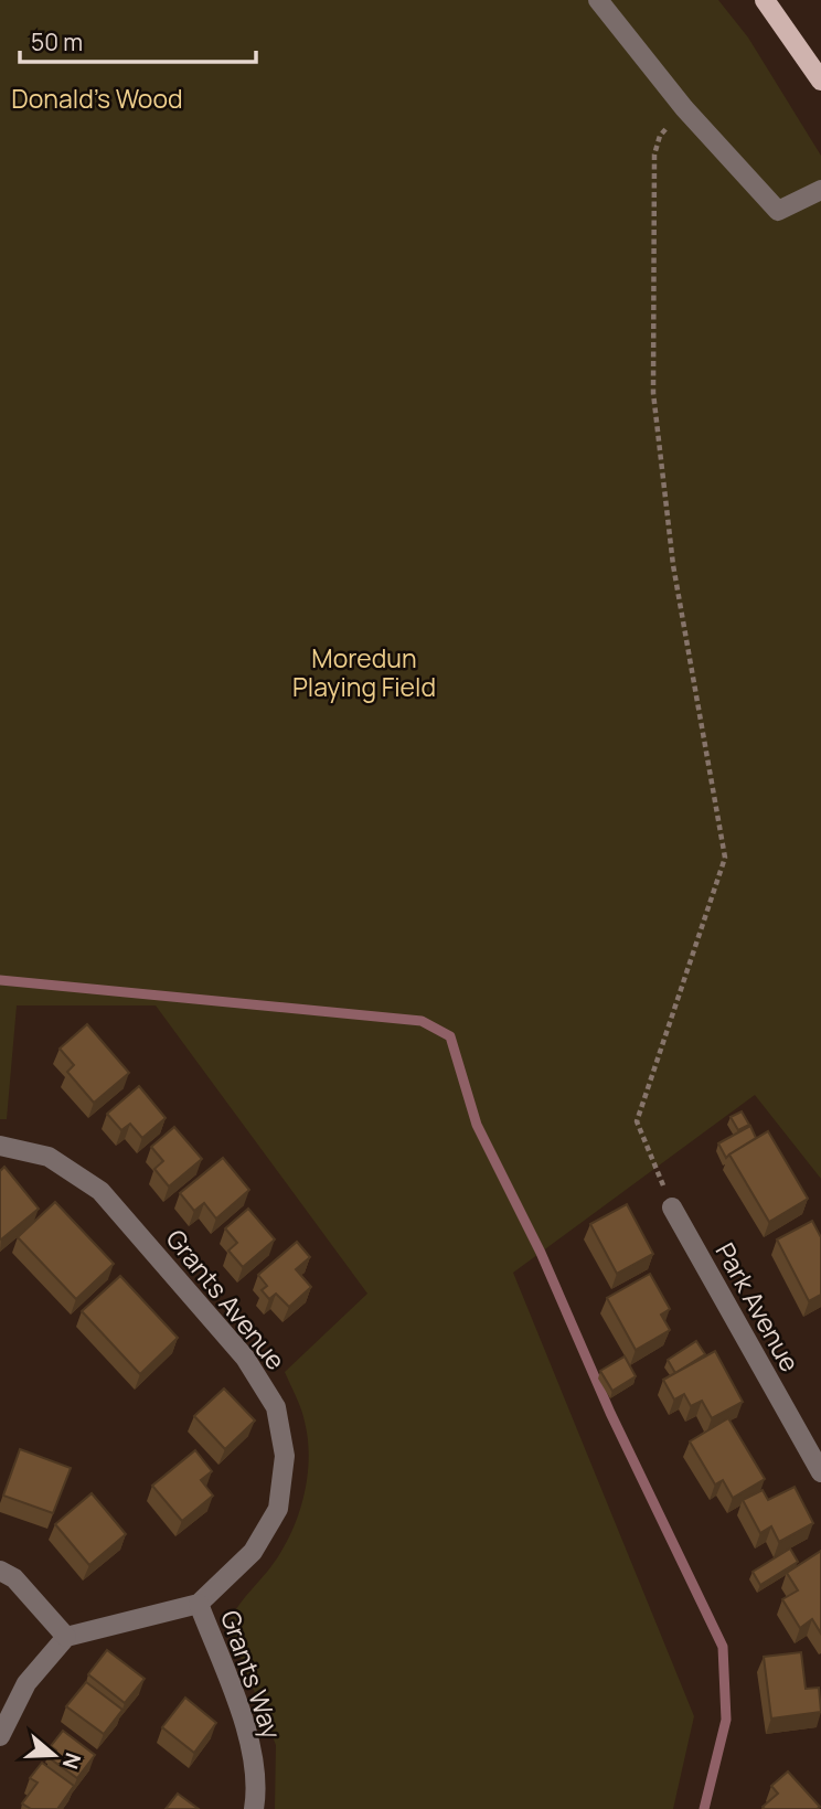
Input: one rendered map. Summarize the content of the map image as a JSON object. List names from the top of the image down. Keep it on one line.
{"streets":{"street":["Grants Avenue","Park Avenue","Grants Way"]},"crossings":[["Grants Avenue","Grants Way"]],"parks":["Donald's Wood","Moredun Playing Field"],"scale_bar":"50 m","north":"right"}
